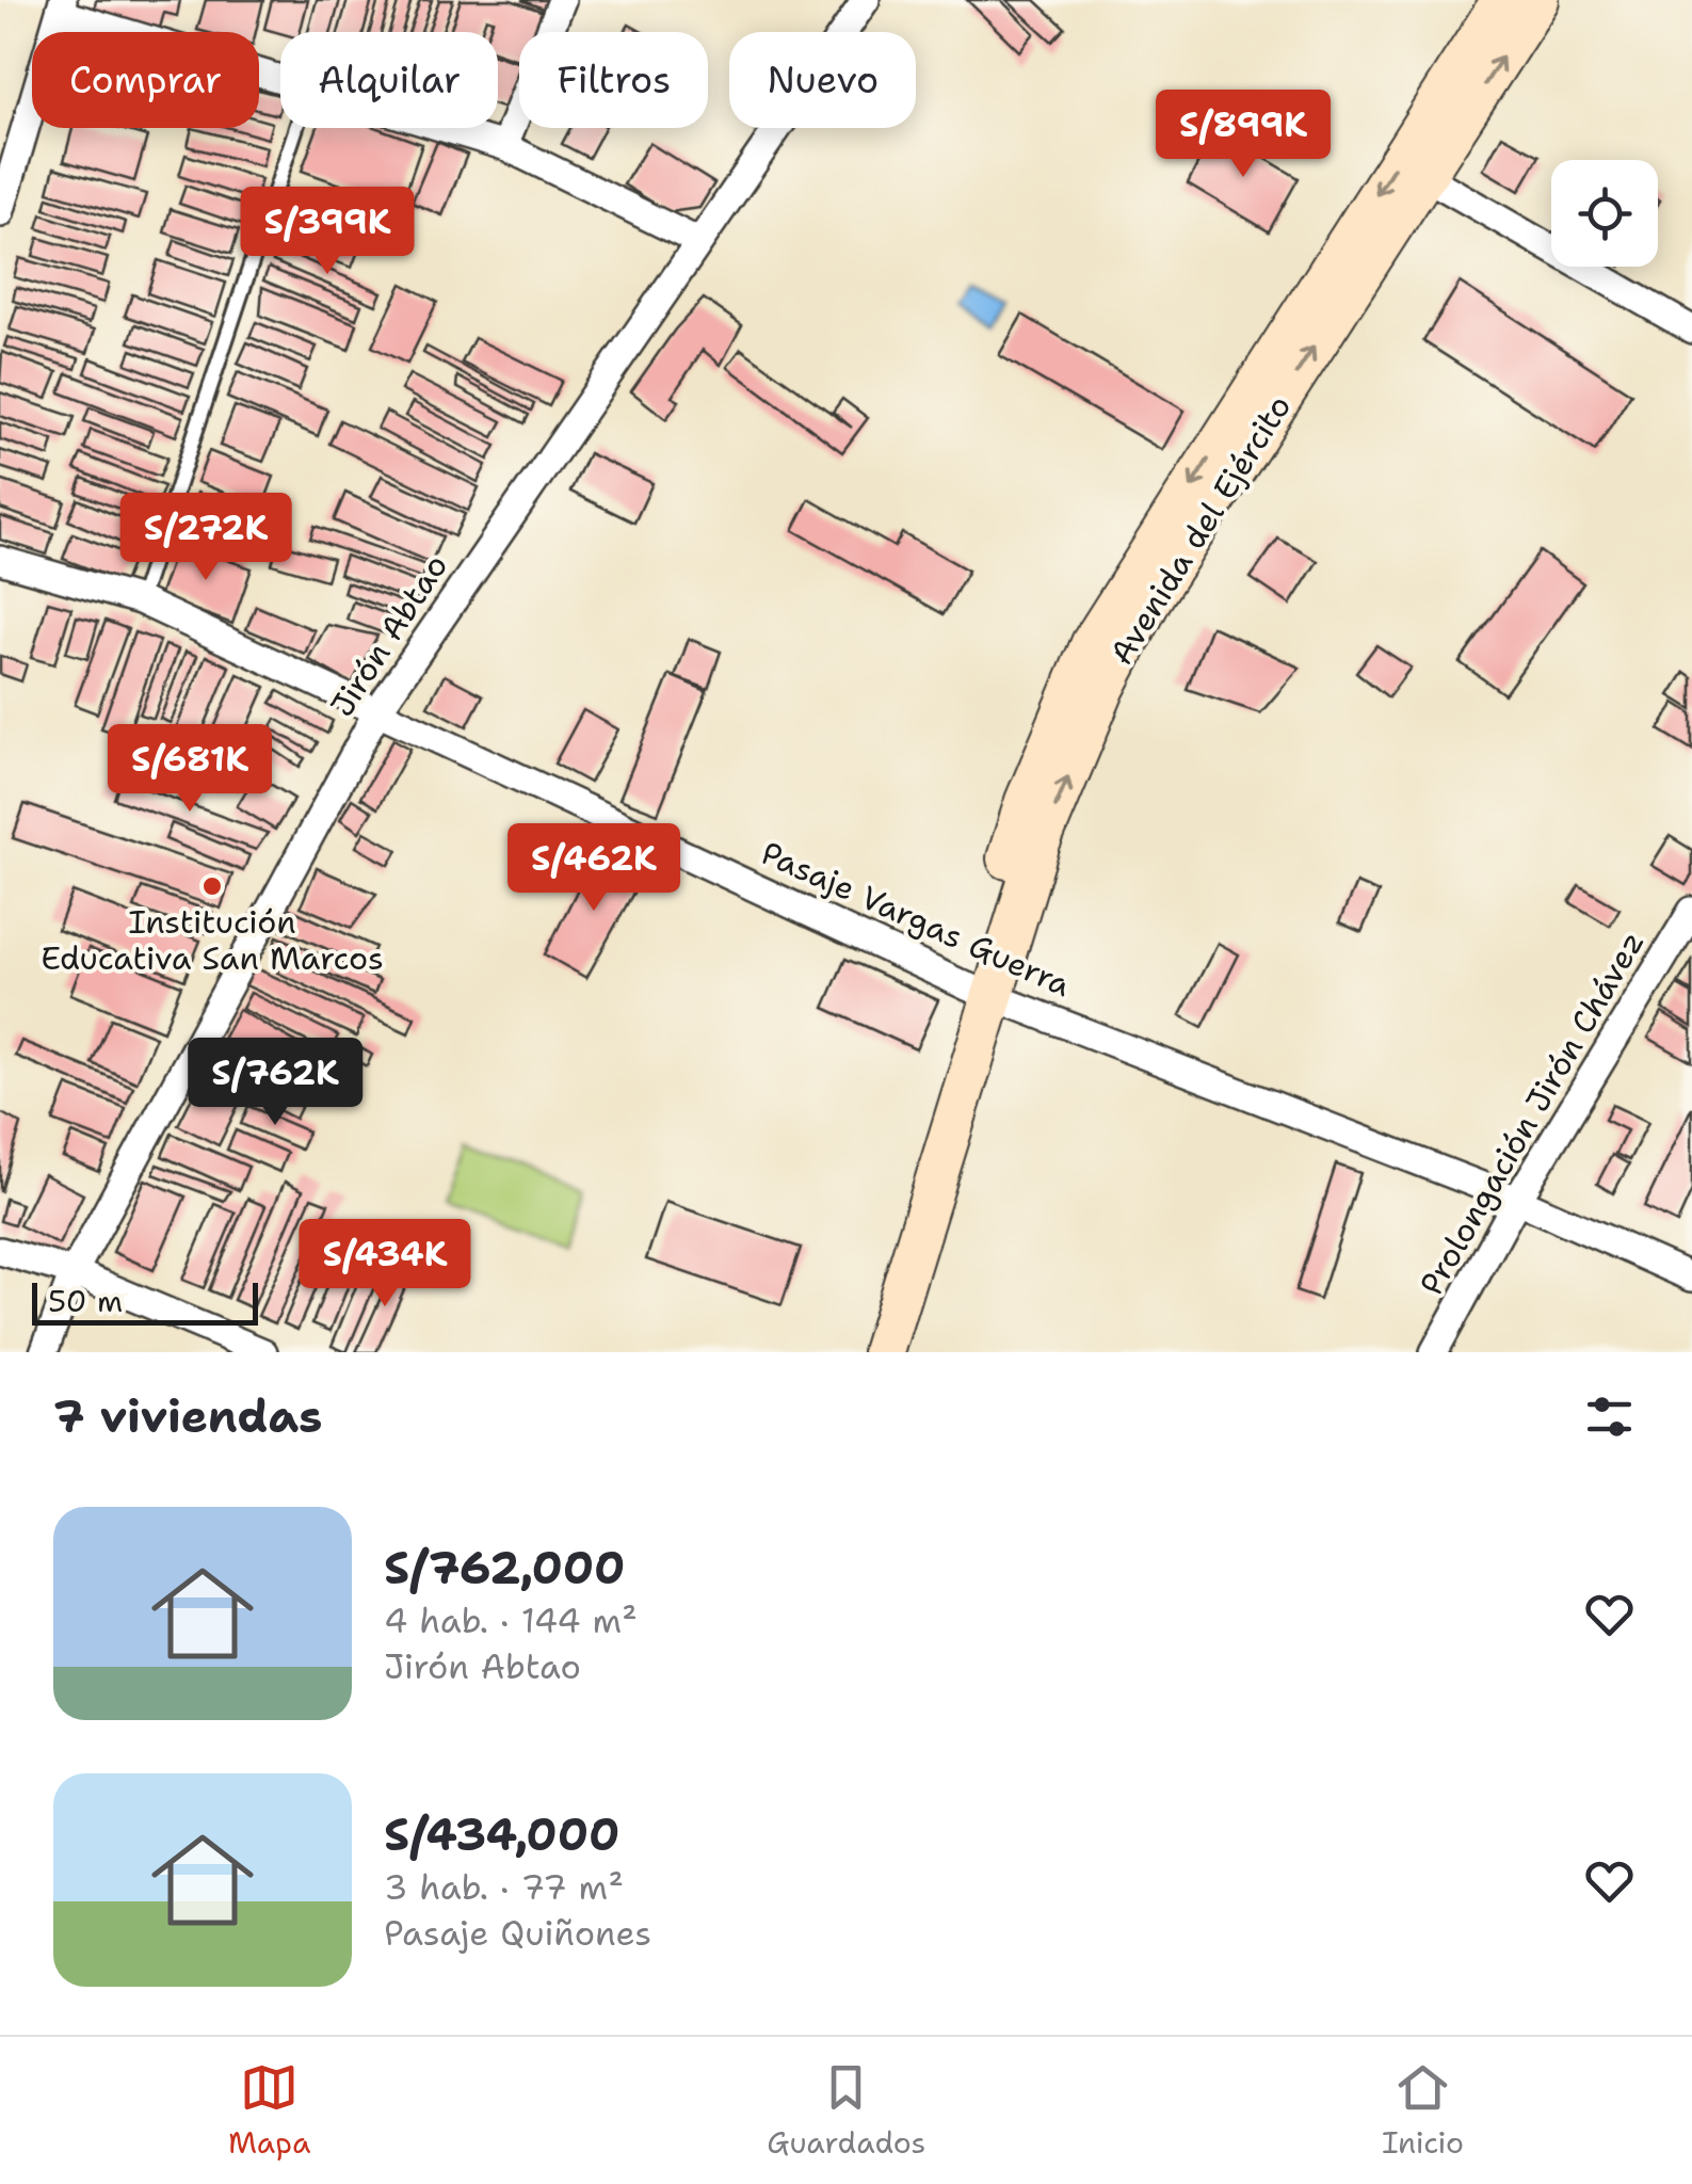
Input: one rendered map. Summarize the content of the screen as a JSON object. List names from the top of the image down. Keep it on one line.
{"streets":{"main road":["Avenida del Ejército"],"street":["Jirón Abtao","Pasaje Vargas Guerra","Prolongación Jirón Chávez"]},"crossings":[["Avenida del Ejército","Pasaje Vargas Guerra"],["Jirón Abtao","Pasaje Vargas Guerra"],["Pasaje Vargas Guerra","Prolongación Jirón Chávez"]],"places":["Institución Educativa San Marcos"],"scale_bar":"50 m","page":{"chip":["Comprar","Alquilar","Filtros","Nuevo"],"price":["S/899K","S/399K","S/272K","S/681K","S/462K","S/762K","S/434K"],"scale":"50 m","heading":"7 viviendas","list":[{"name":"S/762,000","note":"4 hab. · 144 m² · Jirón Abtao"},{"name":"S/434,000","note":"3 hab. · 77 m² · Pasaje Quiñones"}],"tabs":["Mapa","Guardados","Inicio"]}}
